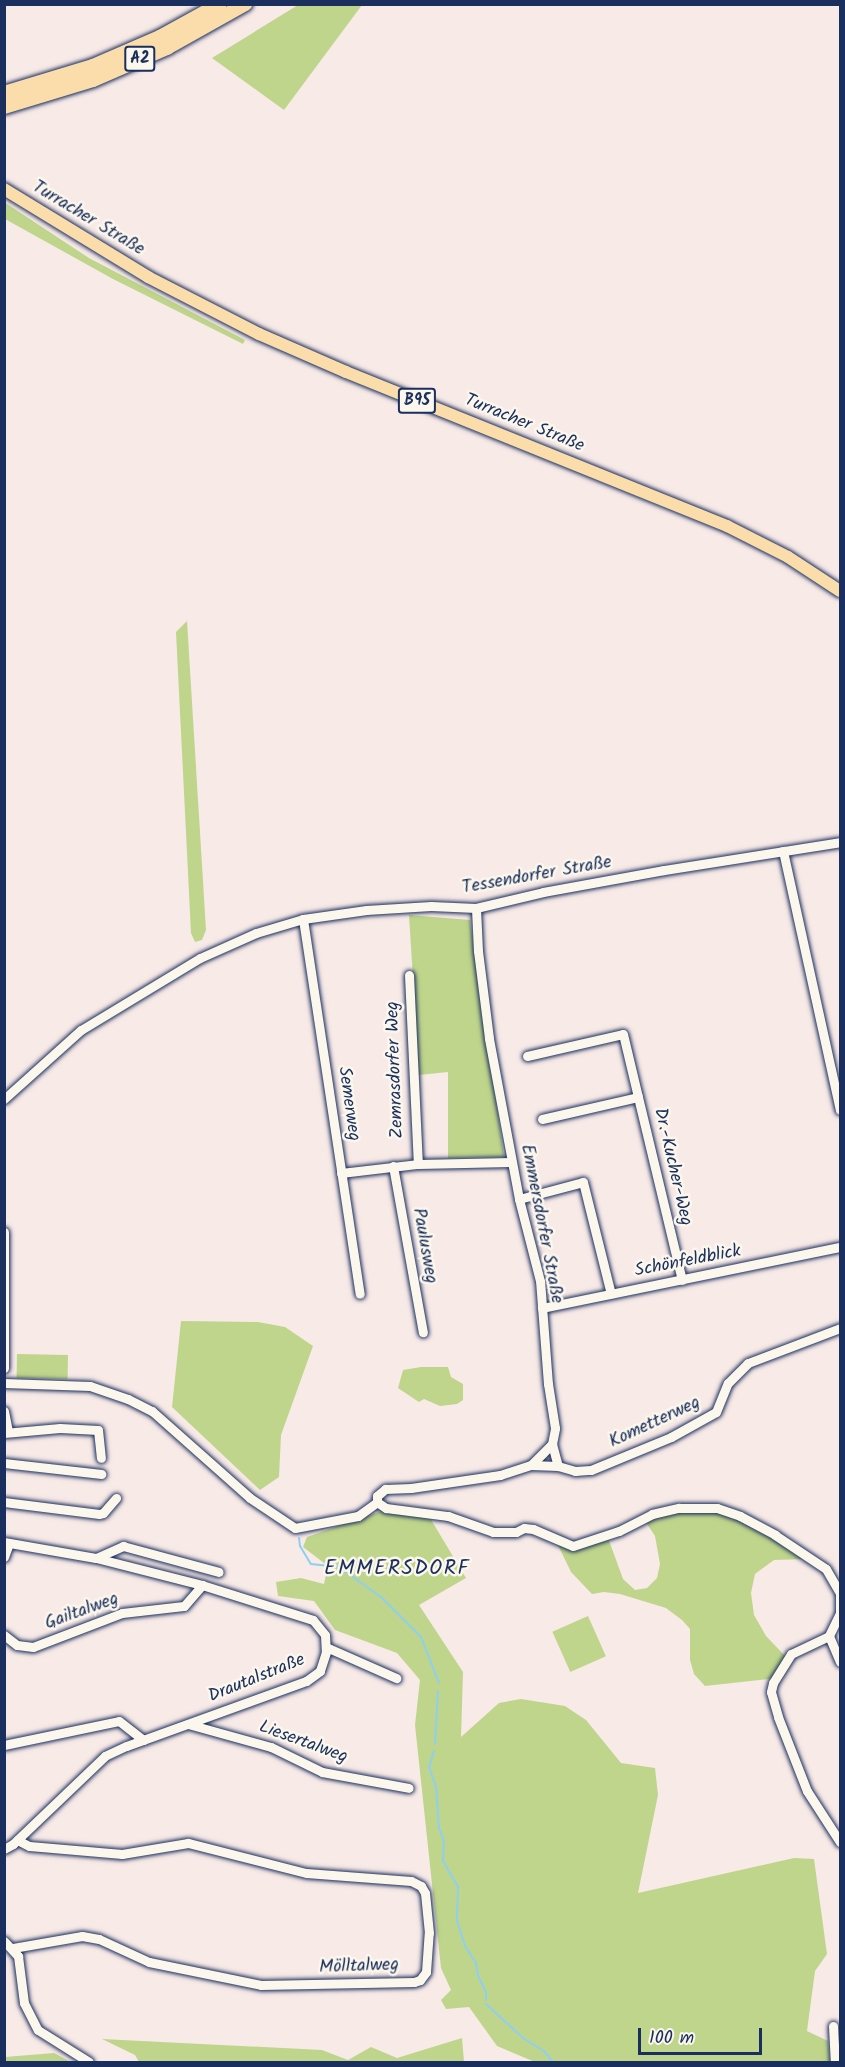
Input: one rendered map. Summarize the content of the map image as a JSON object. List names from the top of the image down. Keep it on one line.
{"streets":{"highway":["A2"],"main road":["Turracher Straße","B95"],"street":["Tessendorfer Straße","Zemrasdorfer Weg","Semerweg","Dr.-Kucher-Weg","Emmersdorfer Straße","Paulusweg","Schönfeldblick","Kometterweg","Gailtalweg","Drautalstraße","Liesertalweg","Mölltalweg"]},"crossings":[["Tessendorfer Straße","Semerweg"],["Tessendorfer Straße","Emmersdorfer Straße"],["Dr.-Kucher-Weg","Schönfeldblick"],["Emmersdorfer Straße","Schönfeldblick"],["Gailtalweg","Drautalstraße"],["Drautalstraße","Liesertalweg"],["Drautalstraße","Mölltalweg"]],"districts":["EMMERSDORF"],"scale_bar":"100 m"}
